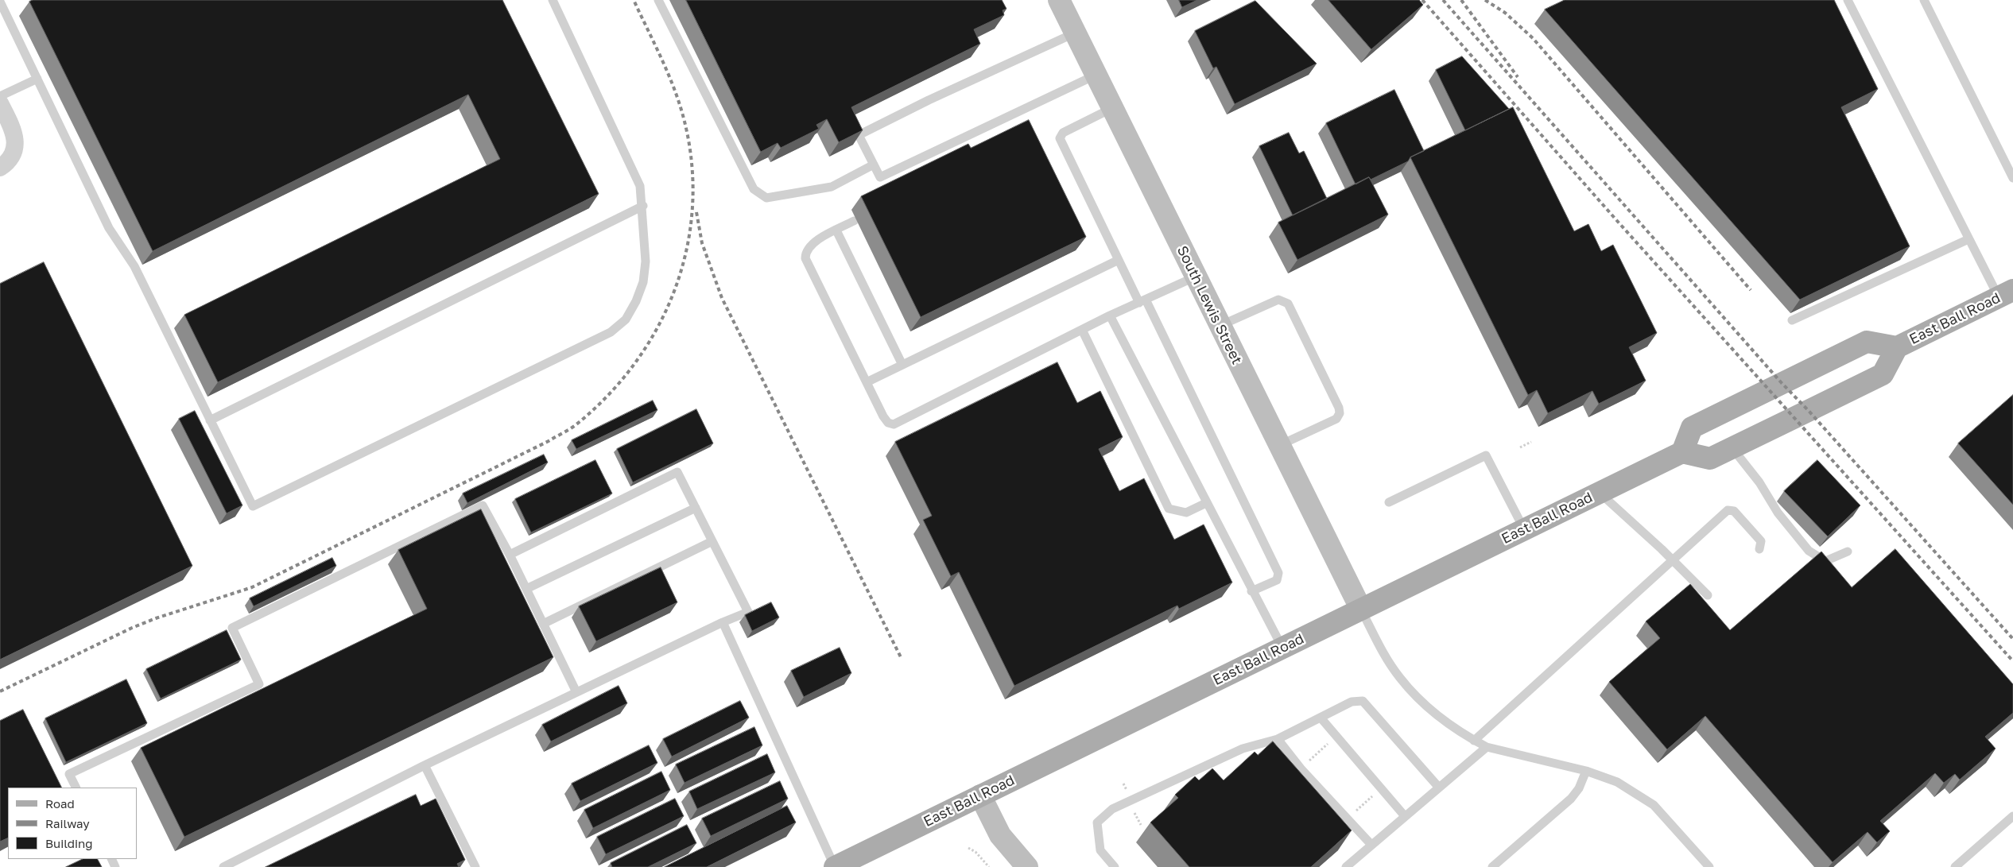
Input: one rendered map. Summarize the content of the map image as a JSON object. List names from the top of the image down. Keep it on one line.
{"streets":{"main road":["South Lewis Street","East Ball Road"]},"crossings":[["South Lewis Street","East Ball Road"]],"legend":["Road","Railway","Building"]}
